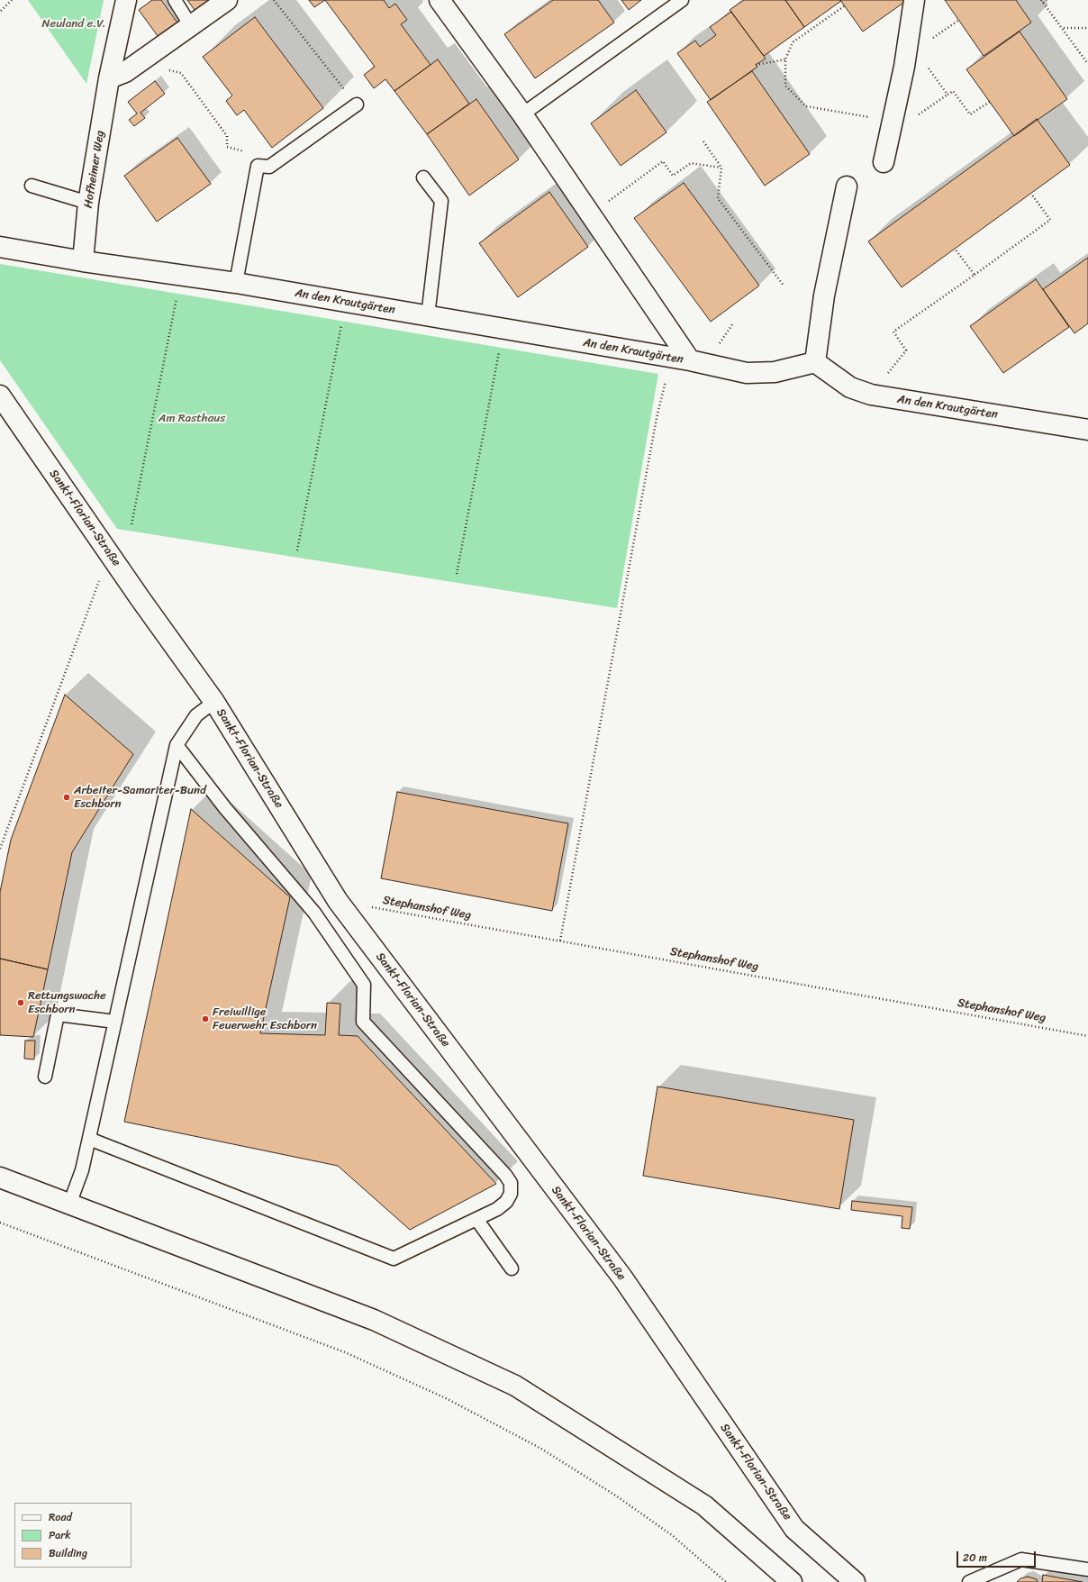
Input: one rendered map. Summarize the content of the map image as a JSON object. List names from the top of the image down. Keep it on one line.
{"streets":{"street":["Hofheimer Weg","An den Krautgärten","Sankt-Florian-Straße"],"path":["Stephanshof Weg"]},"crossings":[["Hofheimer Weg","An den Krautgärten"],["Sankt-Florian-Straße","Stephanshof Weg"]],"parks":["Neuland e.V.","Am Rasthaus"],"places":["Arbeiter-Samariter-Bund Eschborn","Rettungswache Eschborn","Freiwillige Feuerwehr Eschborn"],"legend":["Road","Park","Building"],"scale_bar":"20 m"}
